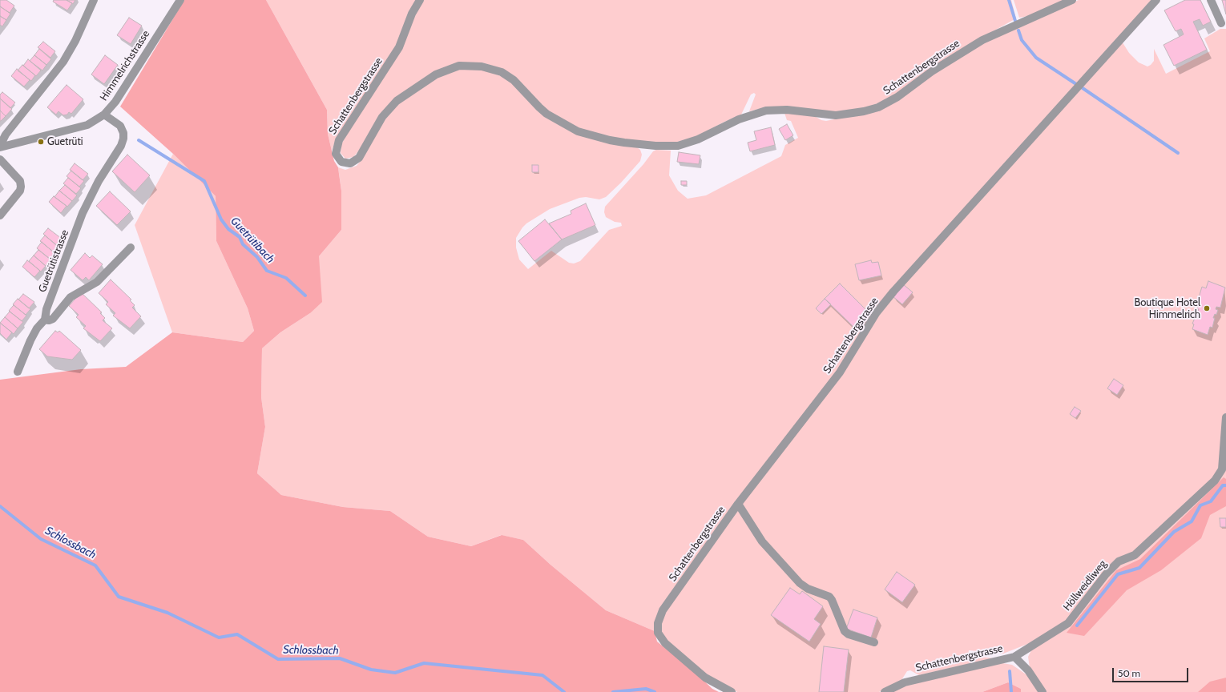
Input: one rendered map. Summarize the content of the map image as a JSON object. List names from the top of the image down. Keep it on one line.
{"streets":{"street":["Himmelrichstrasse","Schattenbergstrasse","Guetrütistrasse","Höllweidliweg"]},"crossings":[["Himmelrichstrasse","Guetrütistrasse"],["Schattenbergstrasse","Höllweidliweg"]],"water":["Guetrütibach","Schlossbach"],"places":["Guetrüti","Boutique Hotel Himmelrich"],"scale_bar":"50 m"}
